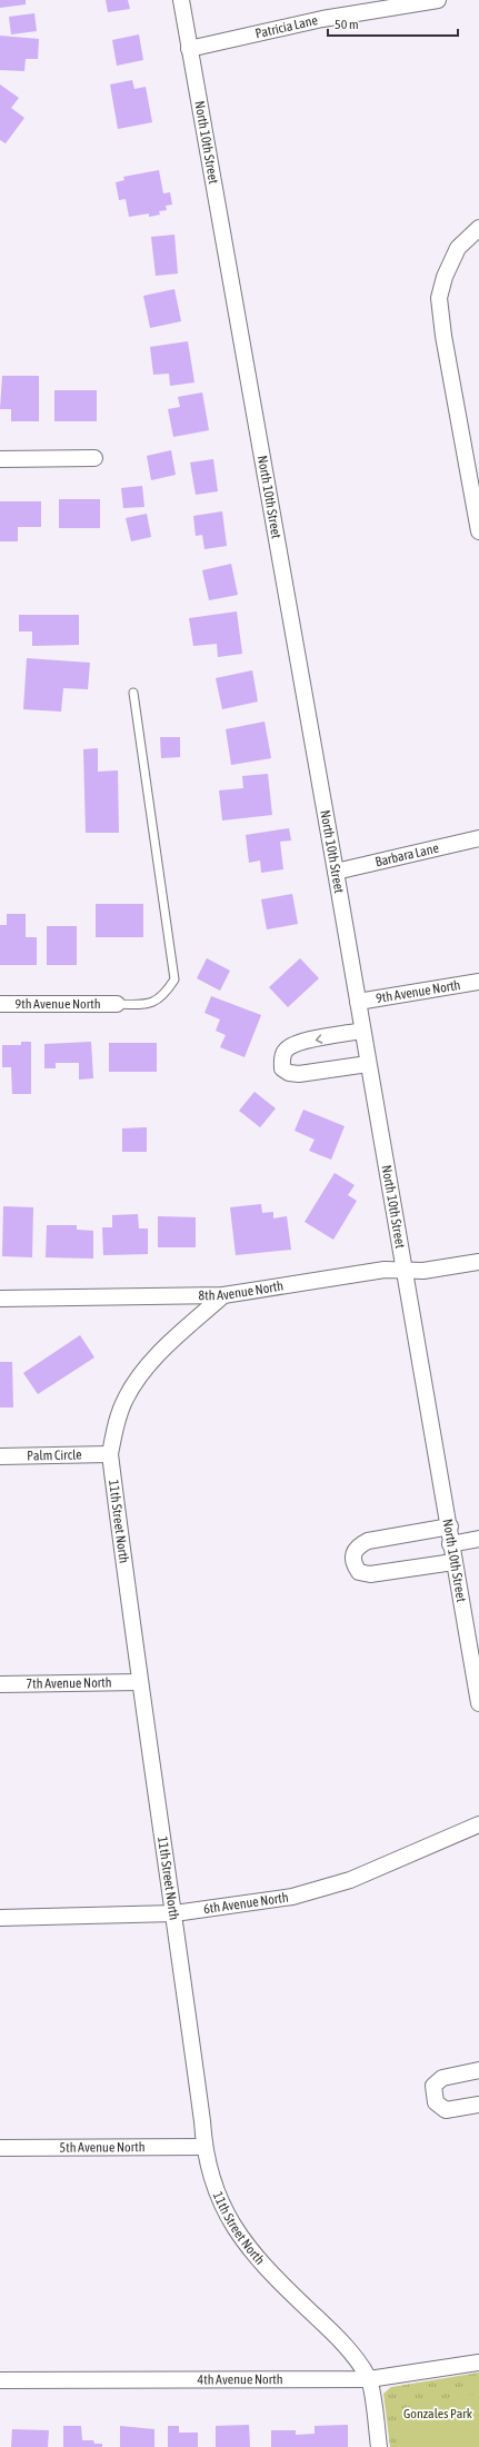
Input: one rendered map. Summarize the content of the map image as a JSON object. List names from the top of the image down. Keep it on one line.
{"streets":{"street":["Patricia Lane","North 10th Street","Barbara Lane","9th Avenue North","8th Avenue North","Palm Circle","11th Street North","7th Avenue North","6th Avenue North","5th Avenue North","4th Avenue North"]},"crossings":[["Patricia Lane","North 10th Street"],["North 10th Street","Barbara Lane"],["North 10th Street","9th Avenue North"],["North 10th Street","8th Avenue North"],["8th Avenue North","11th Street North"],["Palm Circle","11th Street North"],["11th Street North","7th Avenue North"],["11th Street North","6th Avenue North"],["11th Street North","5th Avenue North"],["11th Street North","4th Avenue North"]],"parks":["Gonzales Park"],"scale_bar":"50 m"}
